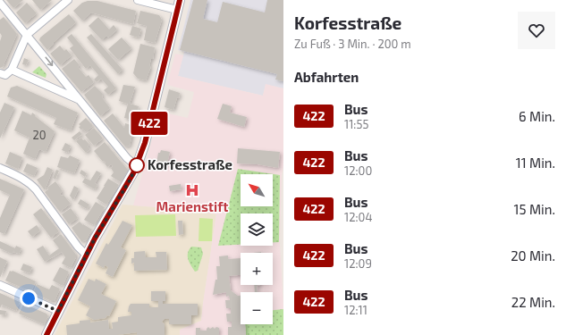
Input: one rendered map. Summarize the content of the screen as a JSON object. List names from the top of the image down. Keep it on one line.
{"places":{"other":["Korfesstraße"],"hospital":["Marienstift"]},"lines":["bus line 422"],"house_numbers":["20"],"north":"top left","page":{"on_map":"422","heading":[["Korfesstraße","Zu Fuß · 3 Min. · 200 m"],"Abfahrten"],"list":[{"mark":"422","name":"Bus","note":"11:55","value":"6 Min."},{"mark":"422","name":"Bus","note":"12:00","value":"11 Min."},{"mark":"422","name":"Bus","note":"12:04","value":"15 Min."},{"mark":"422","name":"Bus","note":"12:09","value":"20 Min."},{"mark":"422","name":"Bus","note":"12:11","value":"22 Min."}],"map_buttons":["+","−"]}}
